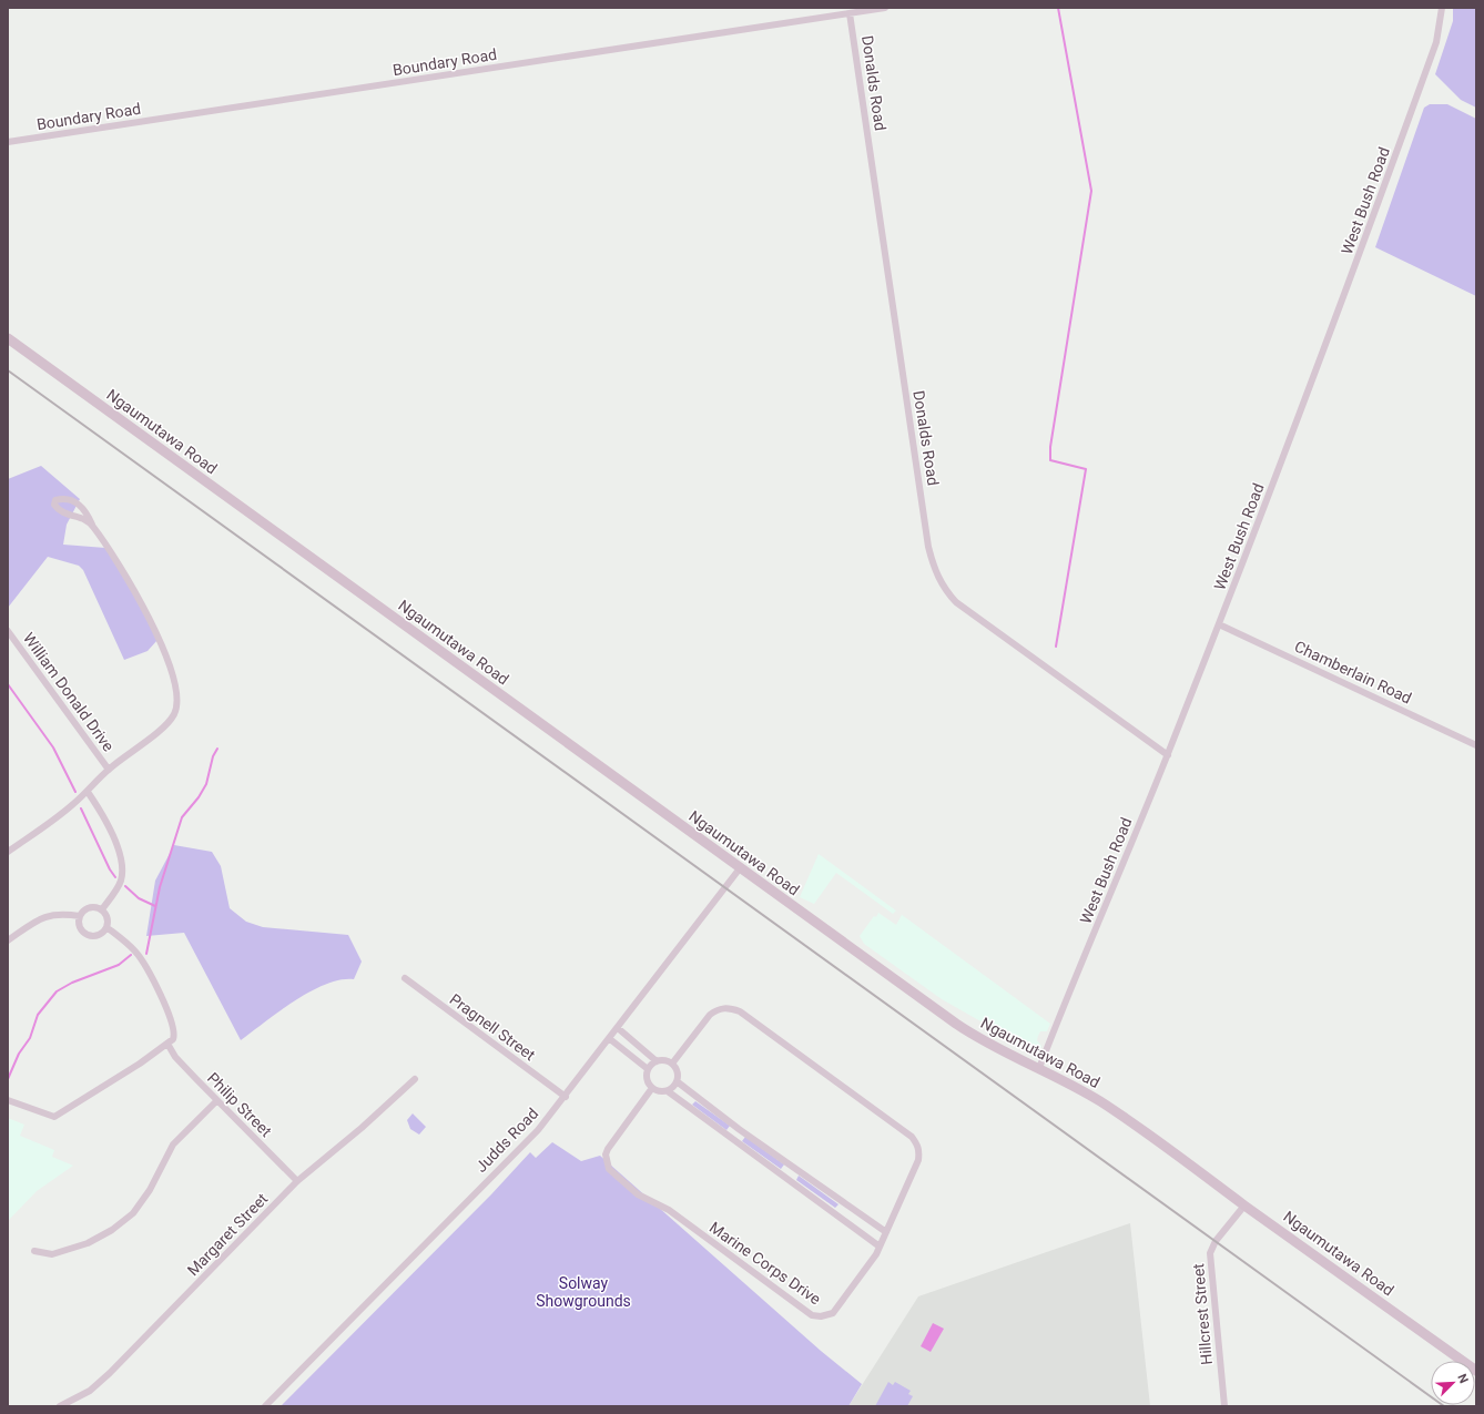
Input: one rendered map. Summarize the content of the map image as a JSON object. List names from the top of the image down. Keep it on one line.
{"streets":{"main road":["Ngaumutawa Road"],"street":["Boundary Road","Donalds Road","West Bush Road","Chamberlain Road","William Donald Drive","Pragnell Street","Philip Street","Judds Road","Margaret Street","Marine Corps Drive","Hillcrest Street"]},"crossings":[["Boundary Road","Donalds Road"],["Donalds Road","West Bush Road"],["West Bush Road","Ngaumutawa Road"],["West Bush Road","Chamberlain Road"],["Ngaumutawa Road","Judds Road"],["Ngaumutawa Road","Hillcrest Street"],["Pragnell Street","Judds Road"],["Philip Street","Margaret Street"]],"parks":["Solway Showgrounds"],"north":"top right"}
